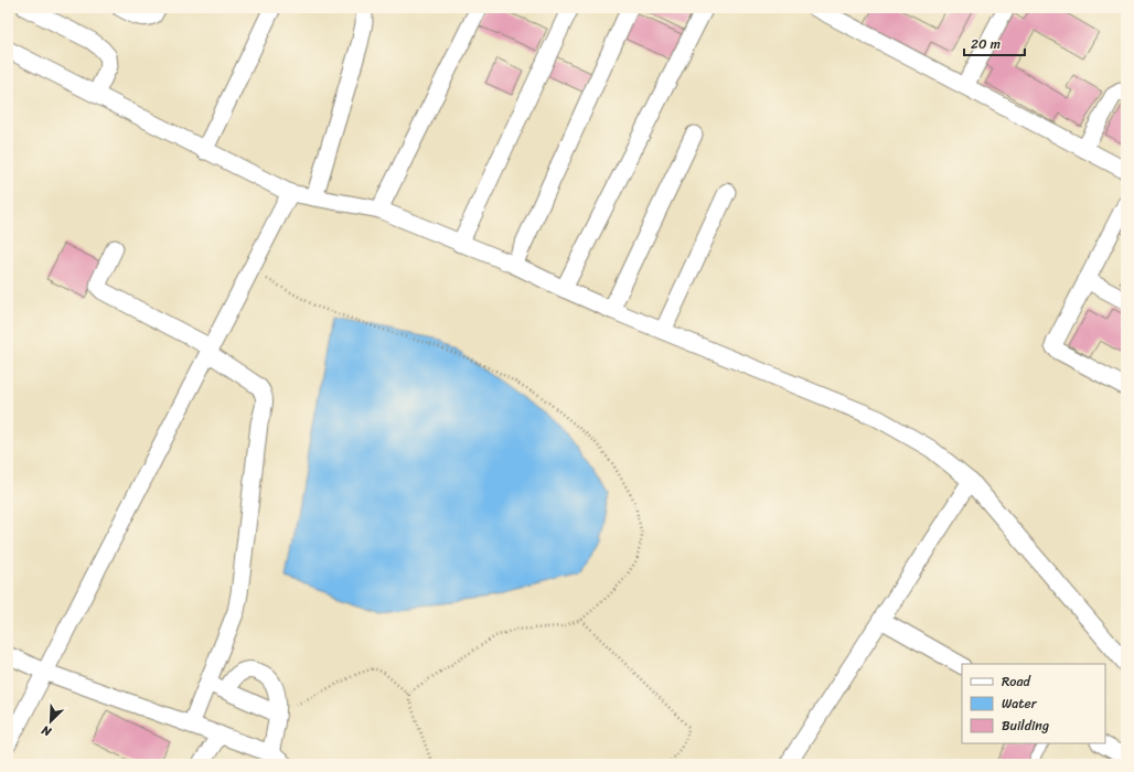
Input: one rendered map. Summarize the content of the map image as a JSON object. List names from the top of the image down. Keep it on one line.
{"legend":["Road","Water","Building"],"scale_bar":"20 m","north":"bottom left"}
